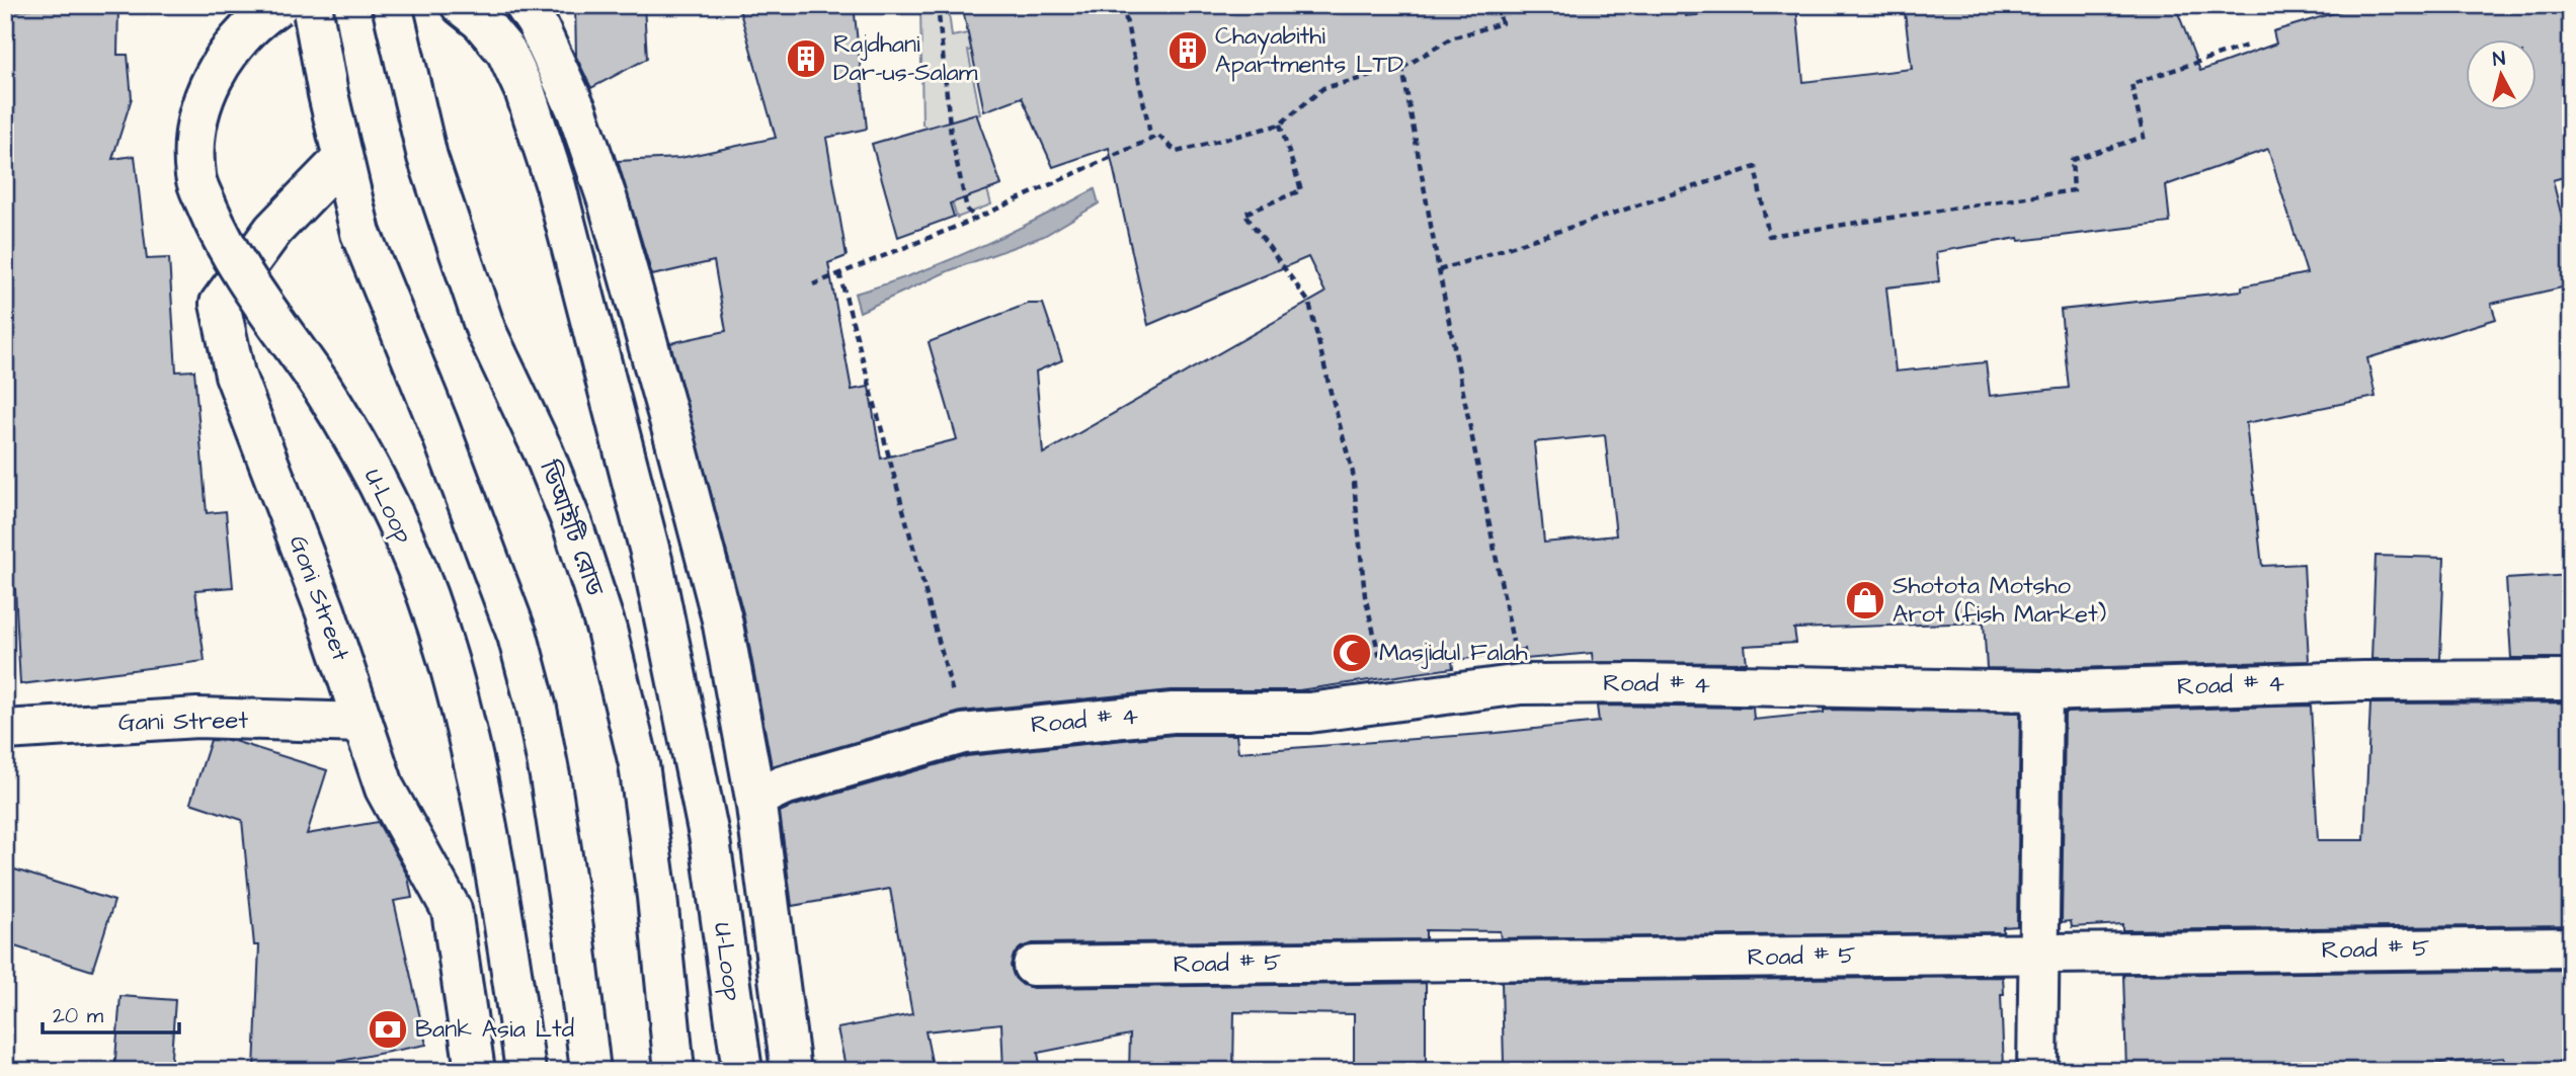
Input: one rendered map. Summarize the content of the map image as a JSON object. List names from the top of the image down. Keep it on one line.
{"streets":{"street":["U-Loop","ডিআইটি রোড","Goni Street","Road # 4","Gani Street","Road # 5"]},"crossings":[["Goni Street","Gani Street"]],"places":{"building":["Chayabithi Apartments LTD","Rajdhani Dar-us-Salam"],"shop":["Shotota Motsho Arot (fish Market)"],"mosque":["Masjidul Falah"],"bank":["Bank Asia Ltd"]},"scale_bar":"20 m","north":"top"}
